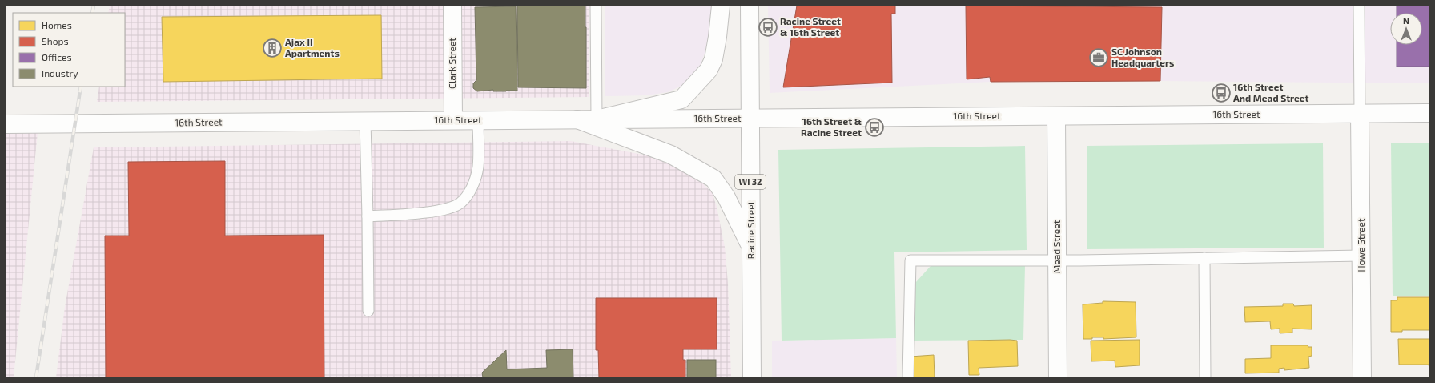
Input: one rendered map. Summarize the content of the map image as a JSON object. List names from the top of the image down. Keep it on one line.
{"streets":{"street":["Clark Street","16th Street","WI 32","Racine Street","Howe Street","Mead Street"]},"crossings":[["Clark Street","16th Street"],["16th Street","Racine Street"],["16th Street","Howe Street"],["16th Street","Mead Street"]],"places":{"bus stop":["Racine Street & 16th Street","16th Street And Mead Street","16th Street & Racine Street"],"building":["Ajax II Apartments"],"office":["SC Johnson Headquarters"]},"legend":["Homes","Shops","Offices","Industry"],"north":"top"}
